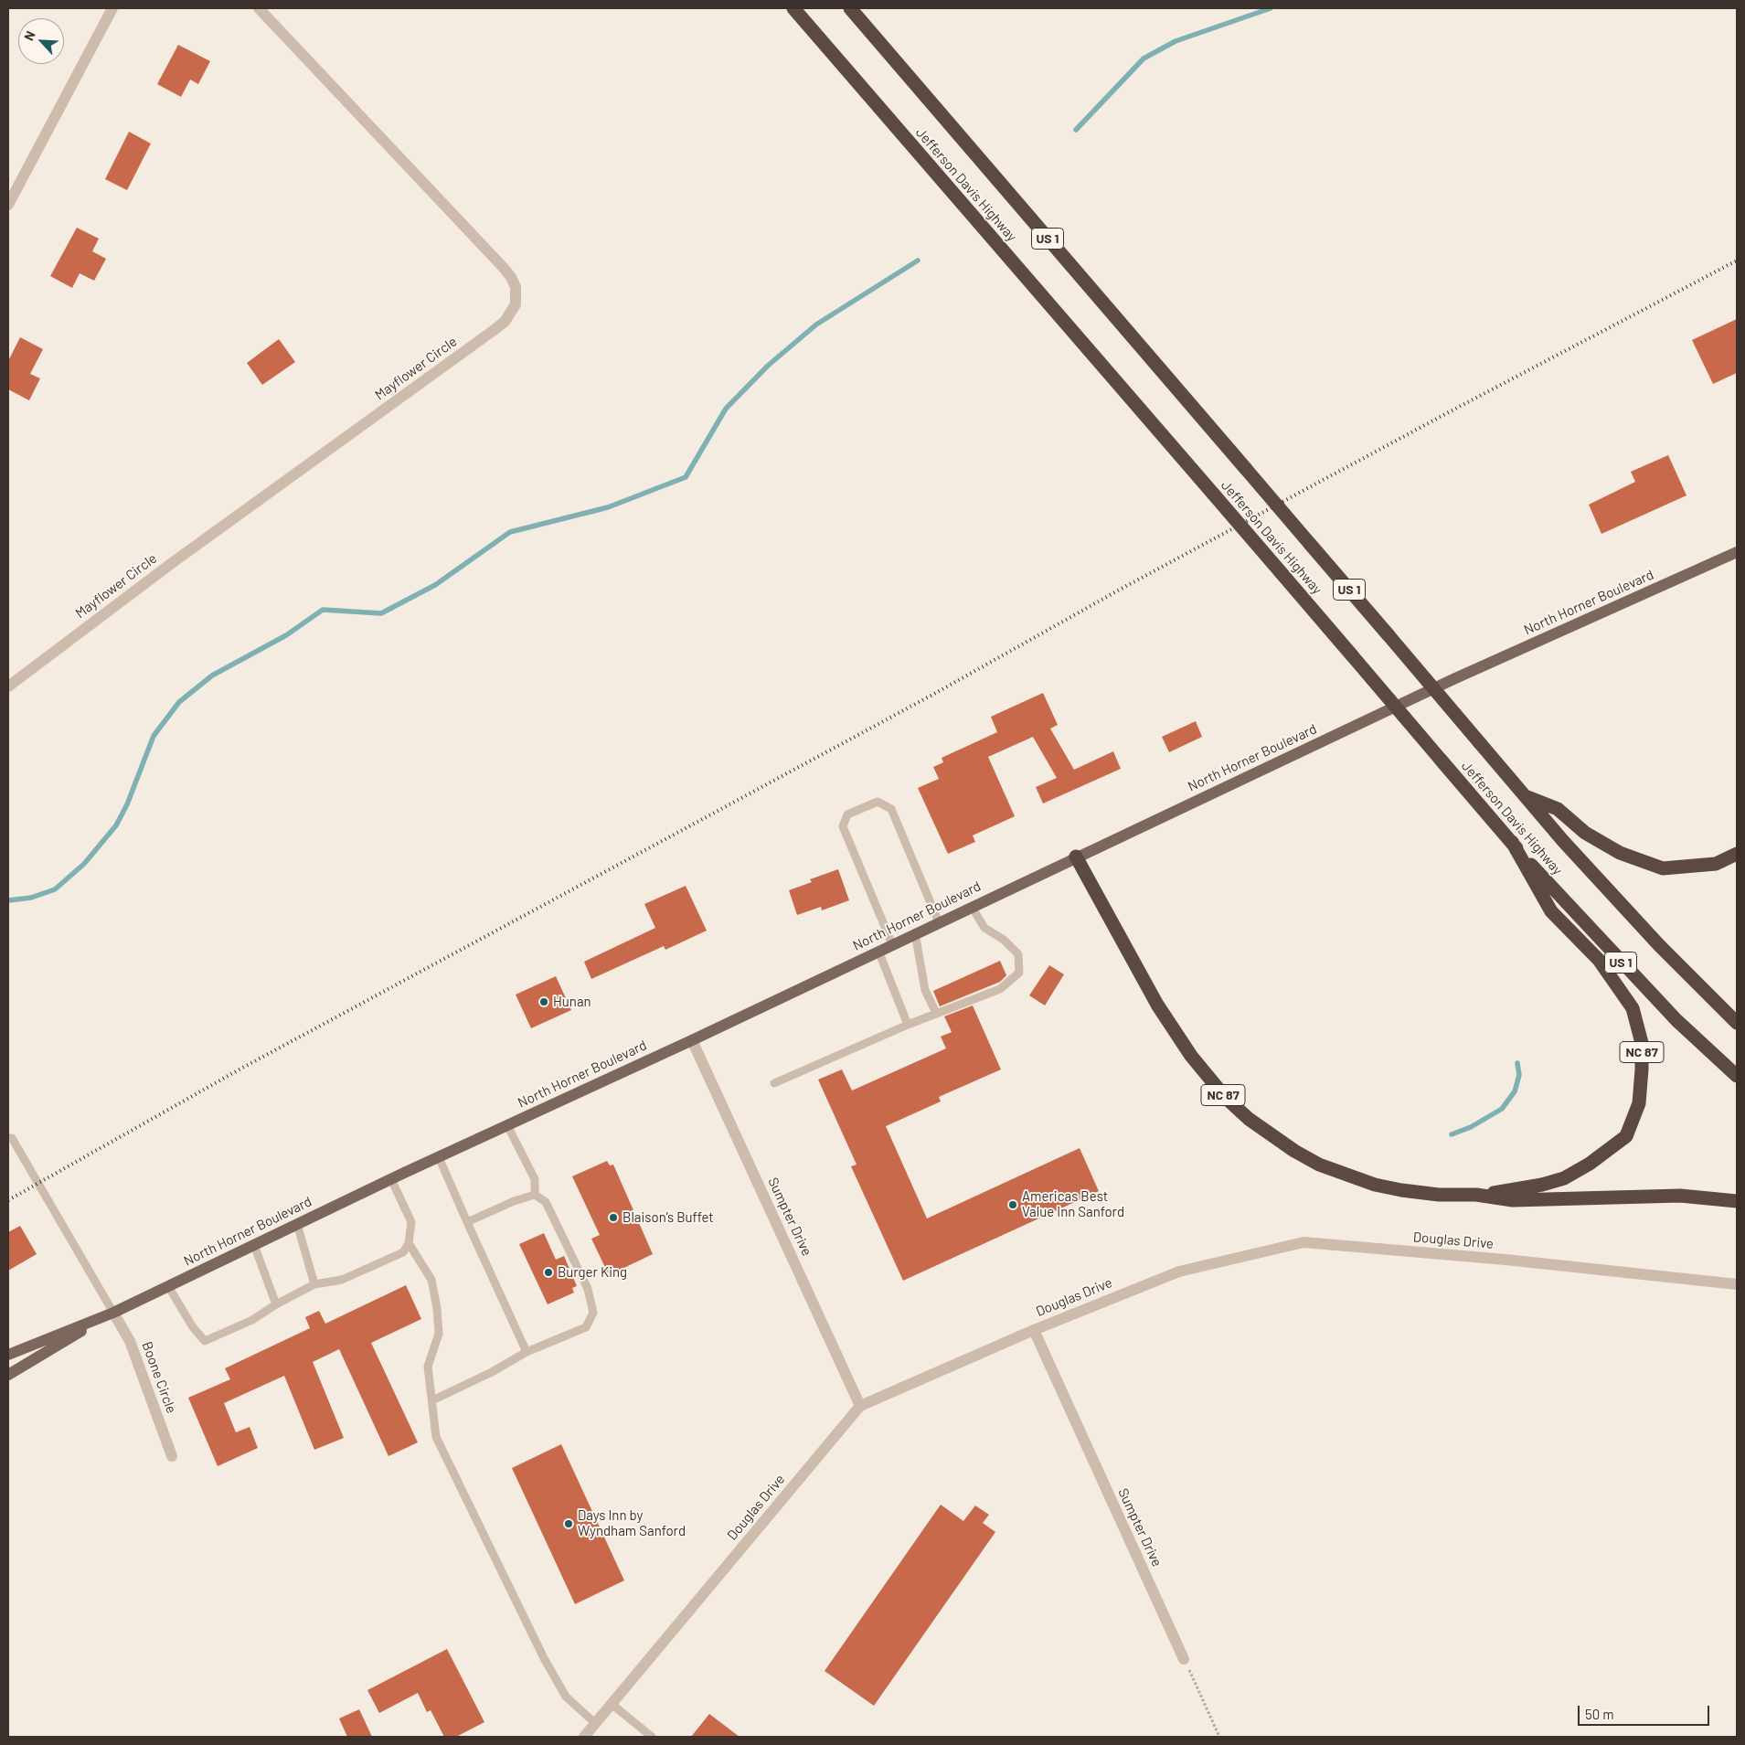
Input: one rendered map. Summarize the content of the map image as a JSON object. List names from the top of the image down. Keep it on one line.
{"streets":{"highway":["Jefferson Davis Highway","US 1","NC 87"],"main road":["North Horner Boulevard"],"street":["Mayflower Circle","Sumpter Drive","Douglas Drive","Boone Circle"]},"crossings":[["Jefferson Davis Highway","NC 87"],["North Horner Boulevard","NC 87"],["North Horner Boulevard","Sumpter Drive"],["North Horner Boulevard","Boone Circle"],["Sumpter Drive","Douglas Drive"]],"places":["Hunan","Americas Best Value Inn Sanford","Blaison’s Buffet","Burger King","Days Inn by Wyndham Sanford"],"scale_bar":"50 m","north":"top left"}
